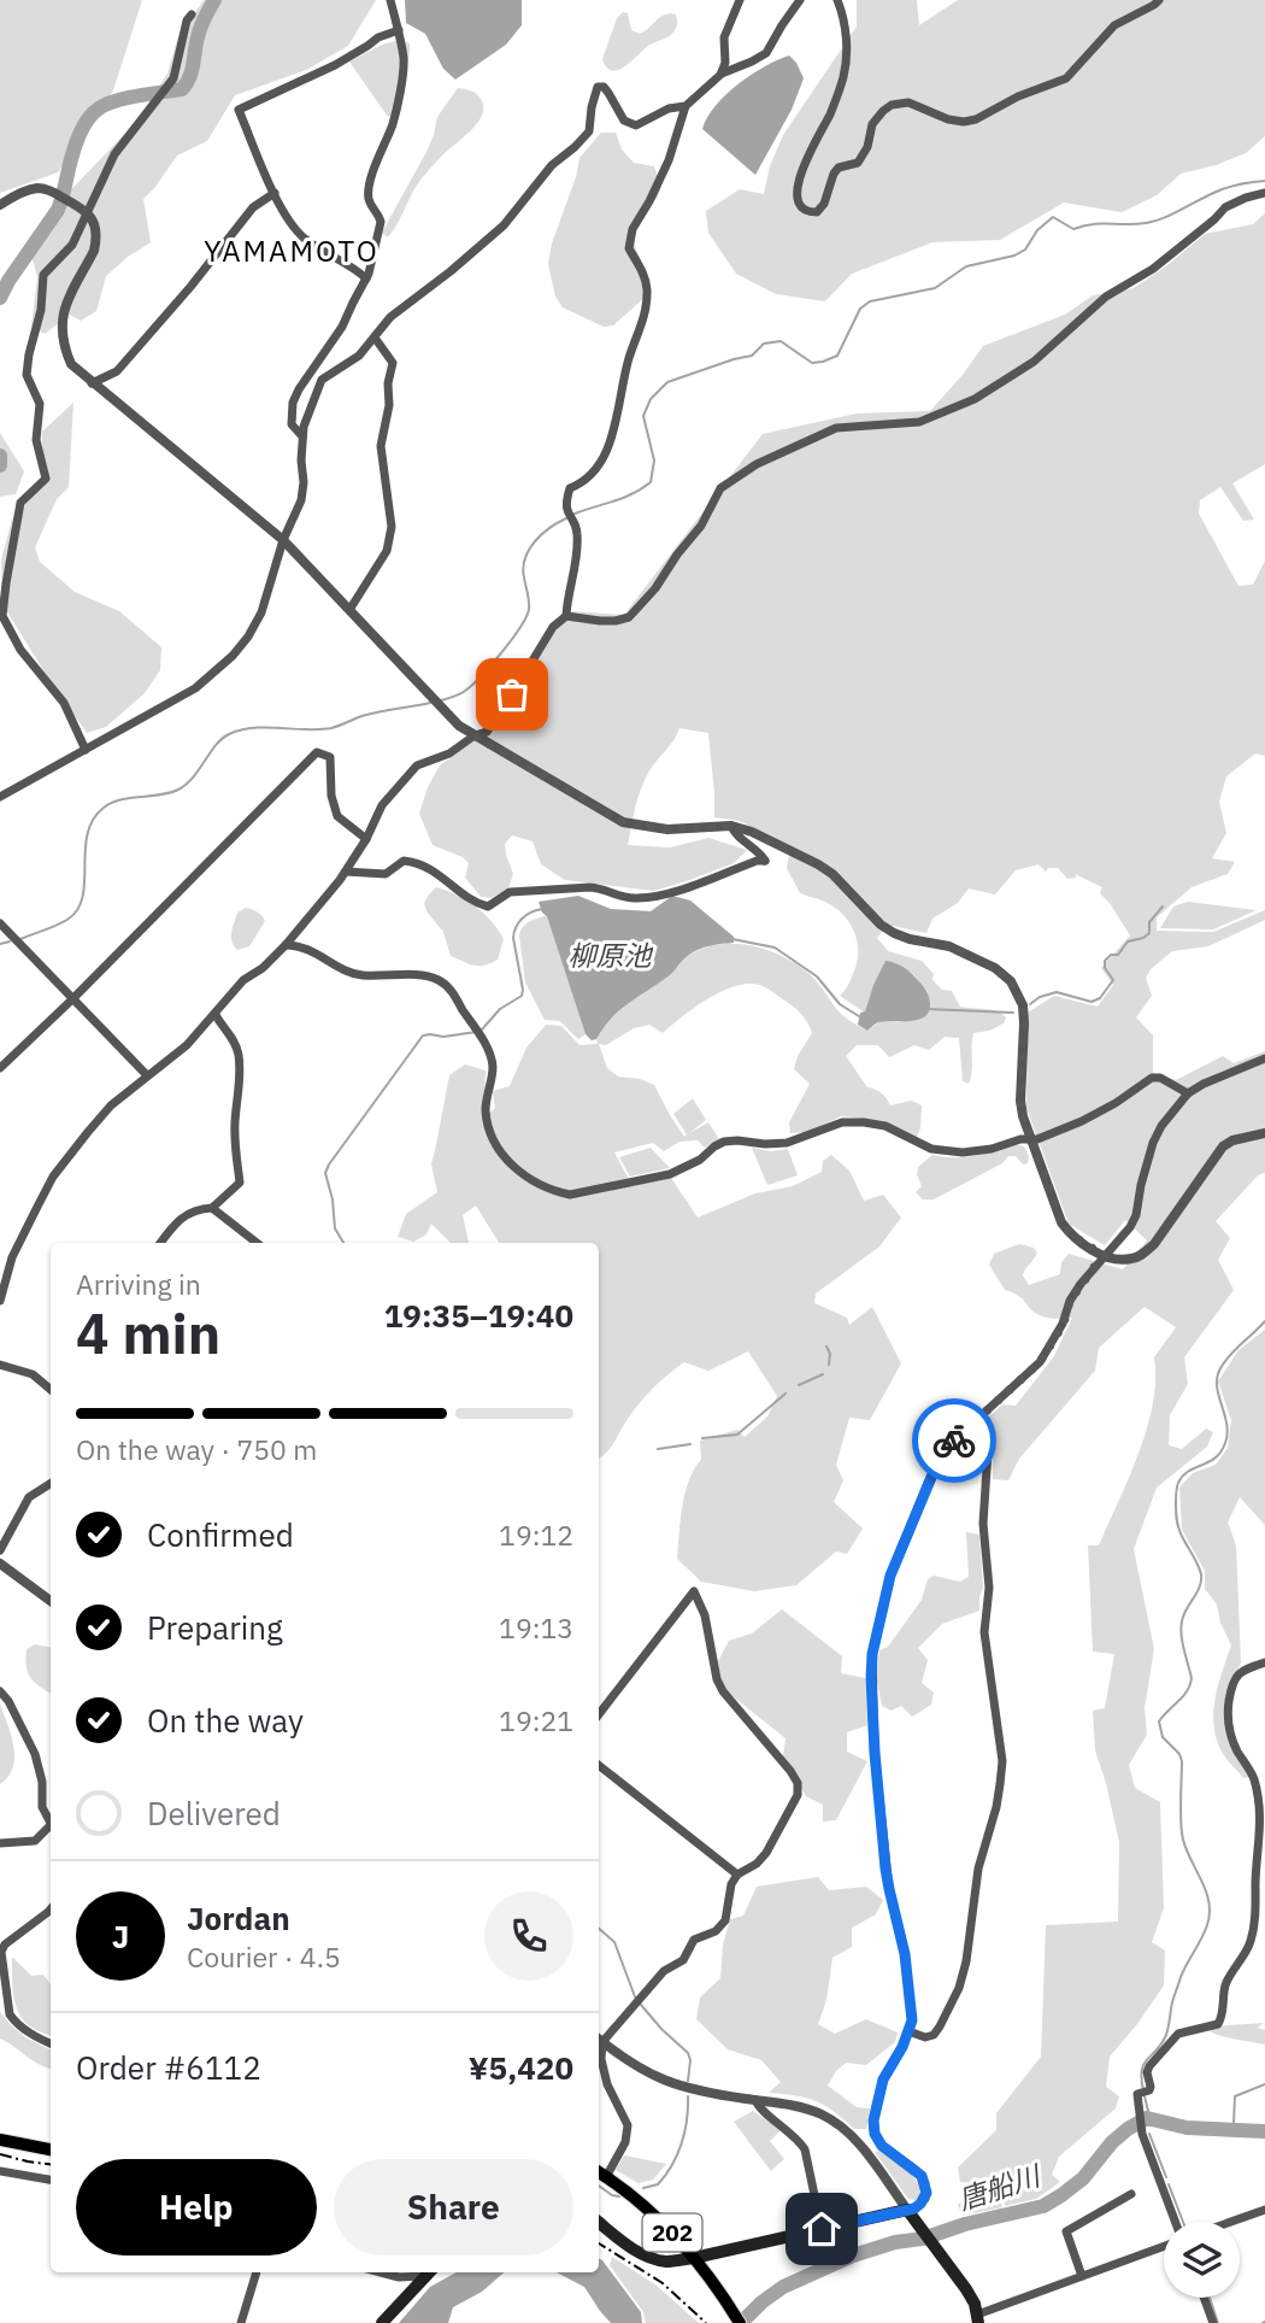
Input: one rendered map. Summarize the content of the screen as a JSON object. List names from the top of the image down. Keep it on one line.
{"streets":{"highway":["202"]},"districts":["YAMAMOTO"],"water":["柳原池","唐船川"],"page":{"heading":["4 min","Arriving in","19:35–19:40"],"panel":["Jordan","Courier · 4.5","Order #6112","¥5,420"],"bar":"On the way · 750 m","list":[["Confirmed","19:12"],["Preparing","19:13"],["On the way","19:21"],"Delivered"],"round":"J","buttons":["Help","Share"]}}
